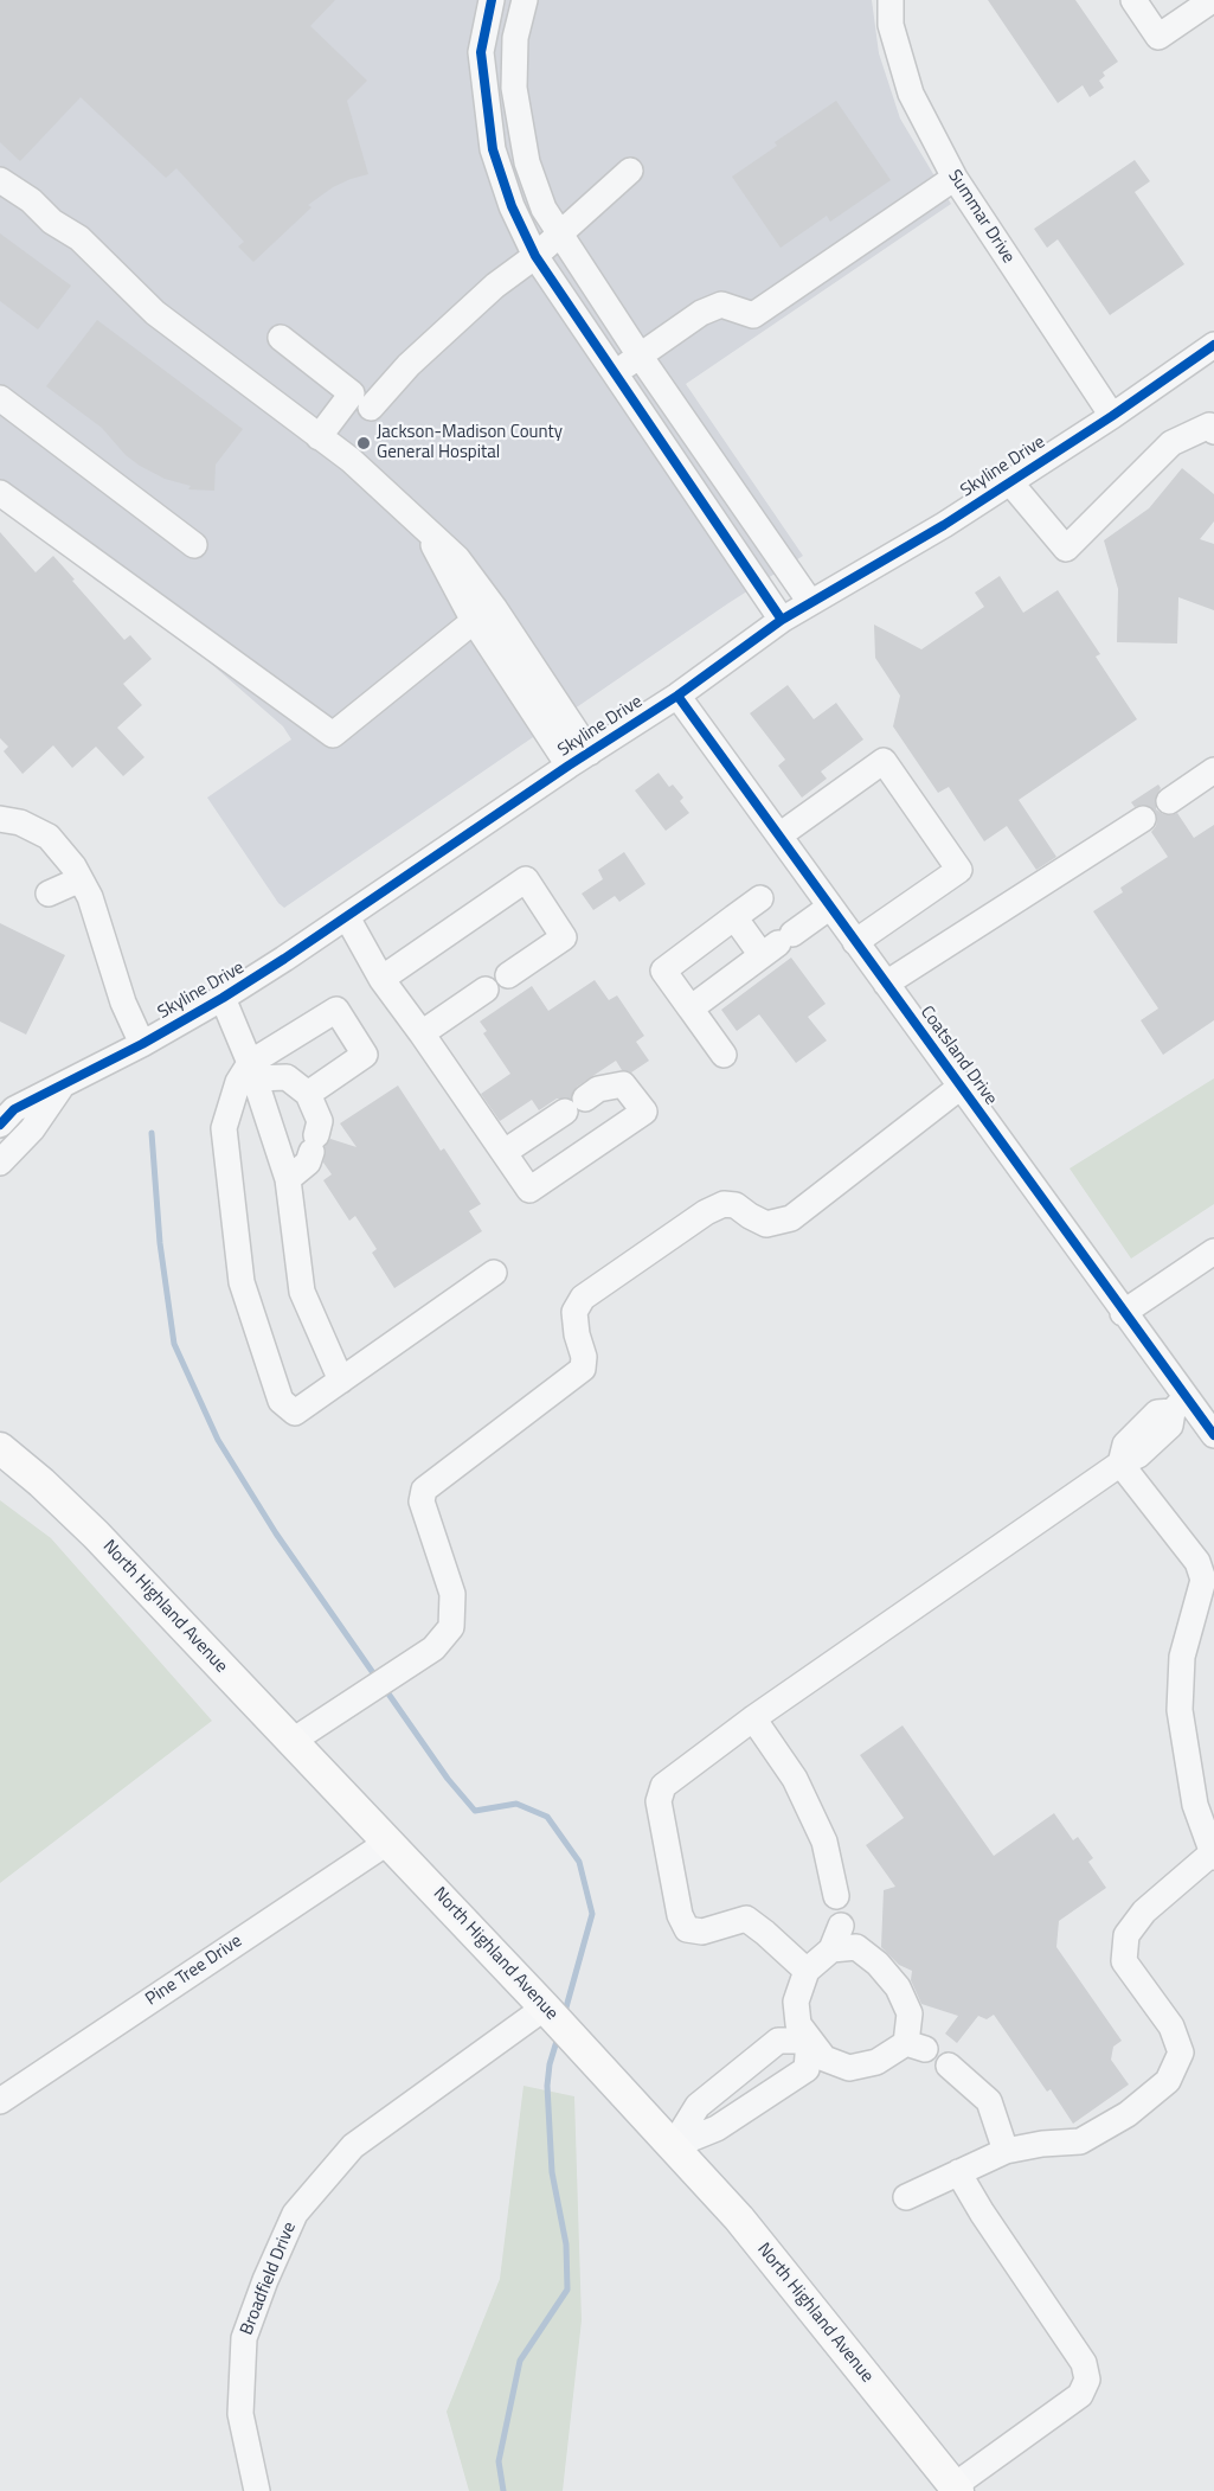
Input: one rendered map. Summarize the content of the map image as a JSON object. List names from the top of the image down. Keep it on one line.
{"streets":{"main road":["North Highland Avenue"],"street":["Summar Drive","Skyline Drive","Coatsland Drive","Pine Tree Drive","Broadfield Drive"]},"crossings":[["Summar Drive","Skyline Drive"],["Skyline Drive","Coatsland Drive"],["North Highland Avenue","Pine Tree Drive"],["North Highland Avenue","Broadfield Drive"]],"places":["Jackson-Madison County General Hospital"]}
